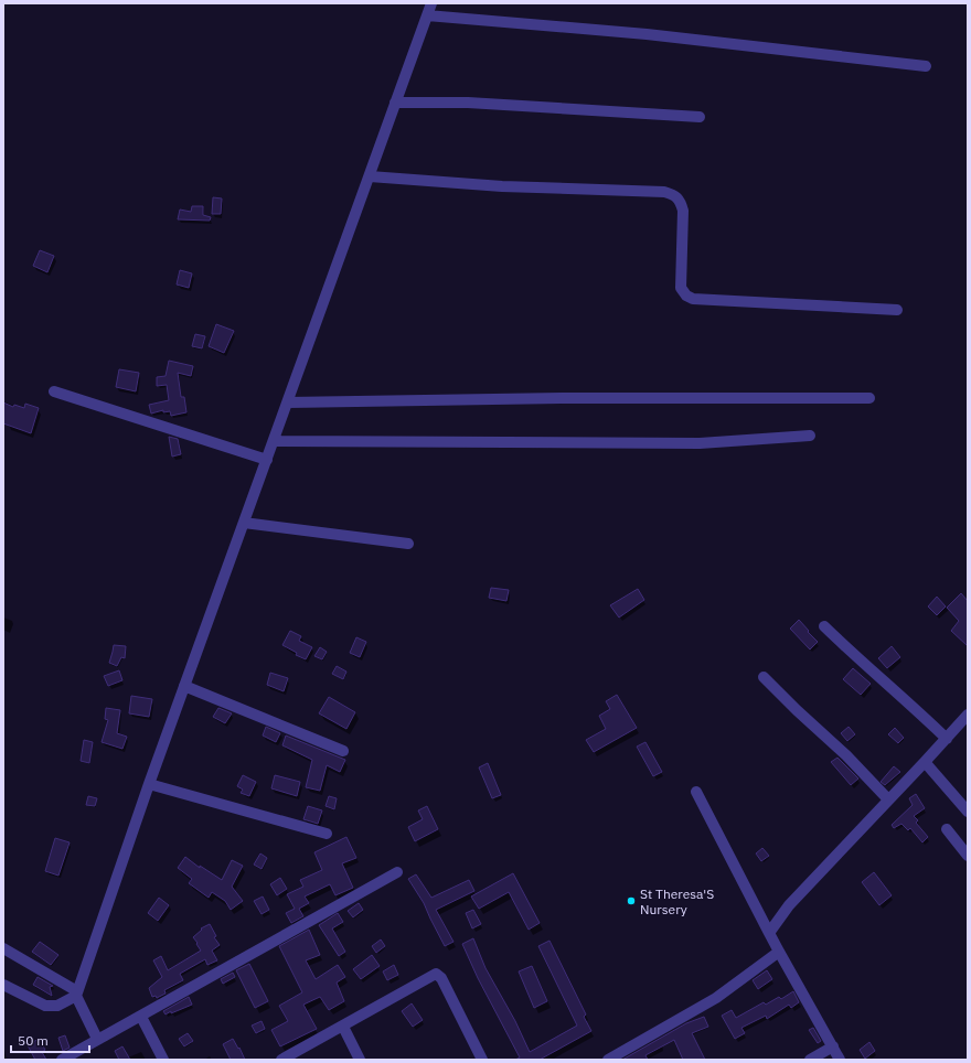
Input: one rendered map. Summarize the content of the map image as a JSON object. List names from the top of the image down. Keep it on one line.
{"places":["St Theresa'S Nursery"],"scale_bar":"50 m"}
